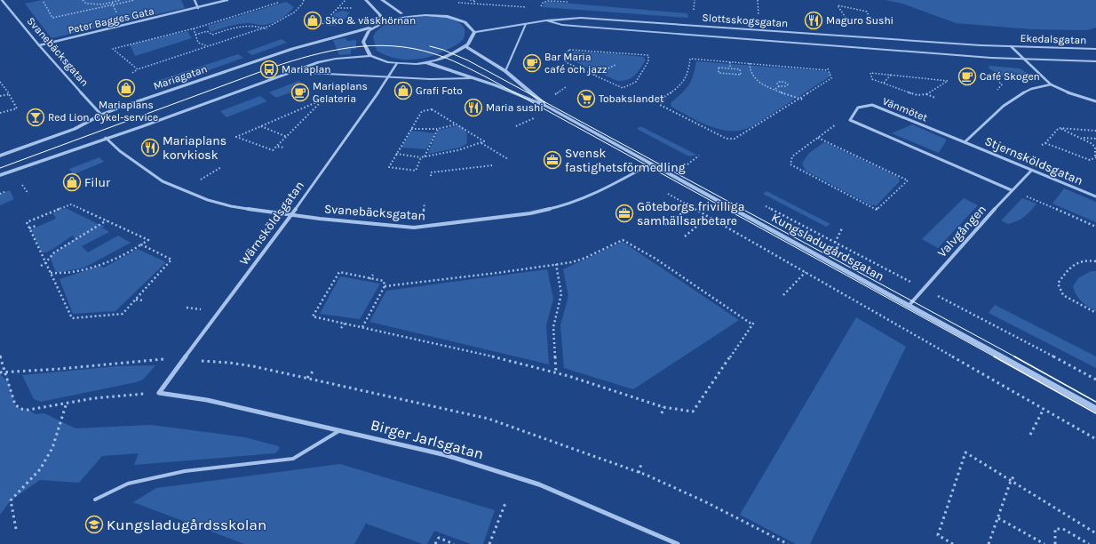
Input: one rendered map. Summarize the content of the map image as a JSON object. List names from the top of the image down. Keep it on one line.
{"streets":{"street":["Peter Bagges Gata","Slottsskogsgatan","Ekedalsgatan","Svanebäcksgatan","Mariagatan","Vänmötet","Stjernsköldsgatan","Wärnsköldsgatan","Valvgången","Kungsladugårdsgatan","Birger Jarlsgatan"]},"crossings":[["Peter Bagges Gata","Svanebäcksgatan"],["Slottsskogsgatan","Ekedalsgatan"],["Svanebäcksgatan","Mariagatan"],["Svanebäcksgatan","Wärnsköldsgatan"],["Svanebäcksgatan","Kungsladugårdsgatan"],["Vänmötet","Stjernsköldsgatan"],["Vänmötet","Valvgången"],["Stjernsköldsgatan","Valvgången"],["Wärnsköldsgatan","Birger Jarlsgatan"],["Valvgången","Kungsladugårdsgatan"]],"places":{"shop":["Sko & väskhörnan","Mariaplans Cykel-service","Grafi Foto","Filur"],"restaurant":["Maguro Sushi","Maria sushi","Mariaplans korvkiosk"],"cafe":["Bar Maria café och jazz","Café Skogen","Mariaplans Gelateria"],"bus stop":["Mariaplan"],"supermarket":["Tobakslandet"],"bar":["Red Lion"],"office":["Svensk fastighetsförmedling","Göteborgs frivilliga samhällsarbetare"],"school or university":["Kungsladugårdsskolan"]}}
